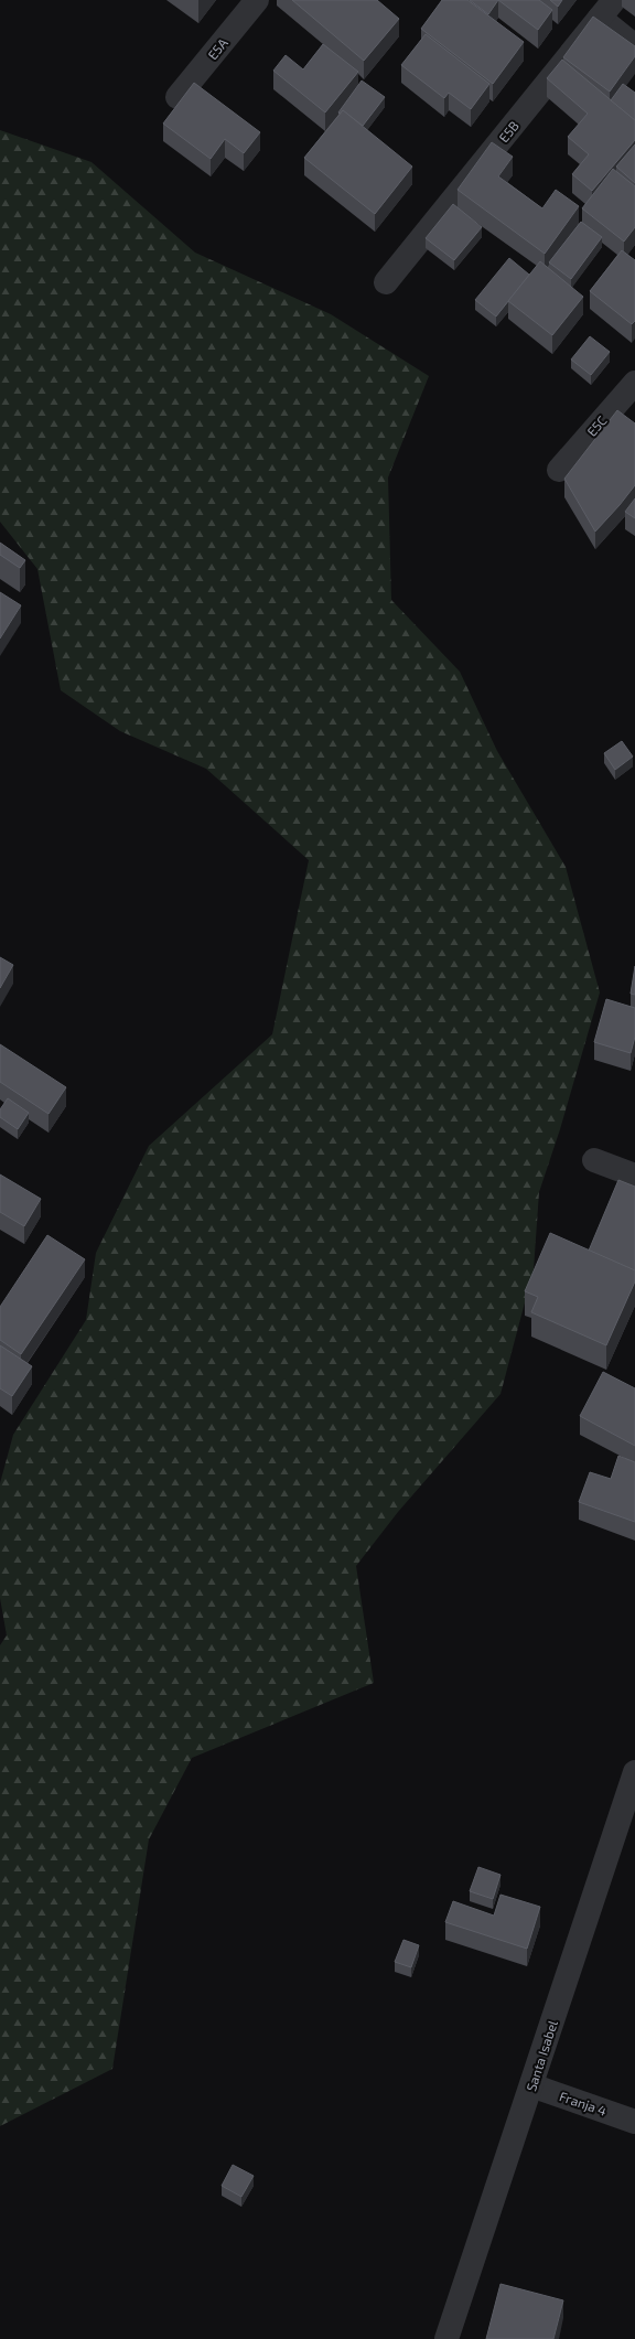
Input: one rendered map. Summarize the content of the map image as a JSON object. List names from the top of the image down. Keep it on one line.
{"streets":{"street":["E5A","E5B","E5C","Santa Isabel","Franja 4"]},"crossings":[["Santa Isabel","Franja 4"]]}
